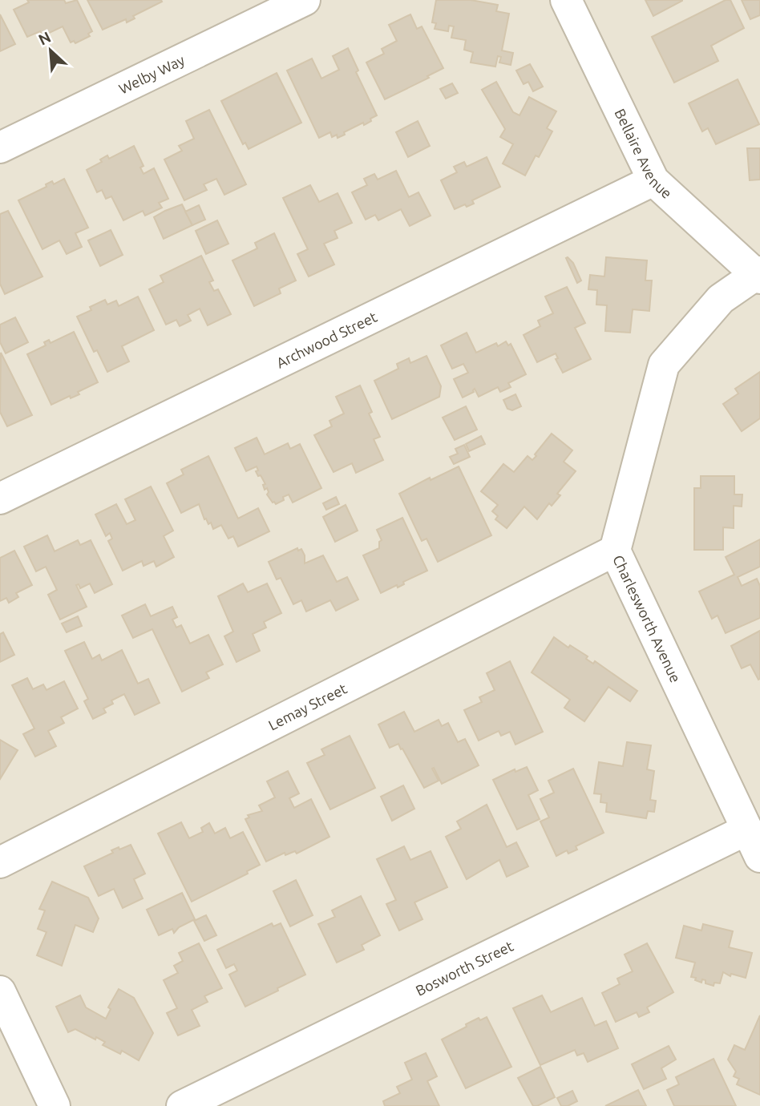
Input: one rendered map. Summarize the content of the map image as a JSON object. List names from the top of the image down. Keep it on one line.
{"streets":{"street":["Welby Way","Bellaire Avenue","Archwood Street","Charlesworth Avenue","Lemay Street","Bosworth Street"]},"crossings":[["Bellaire Avenue","Archwood Street"],["Bellaire Avenue","Charlesworth Avenue"],["Charlesworth Avenue","Lemay Street"],["Charlesworth Avenue","Bosworth Street"]],"north":"top left"}
